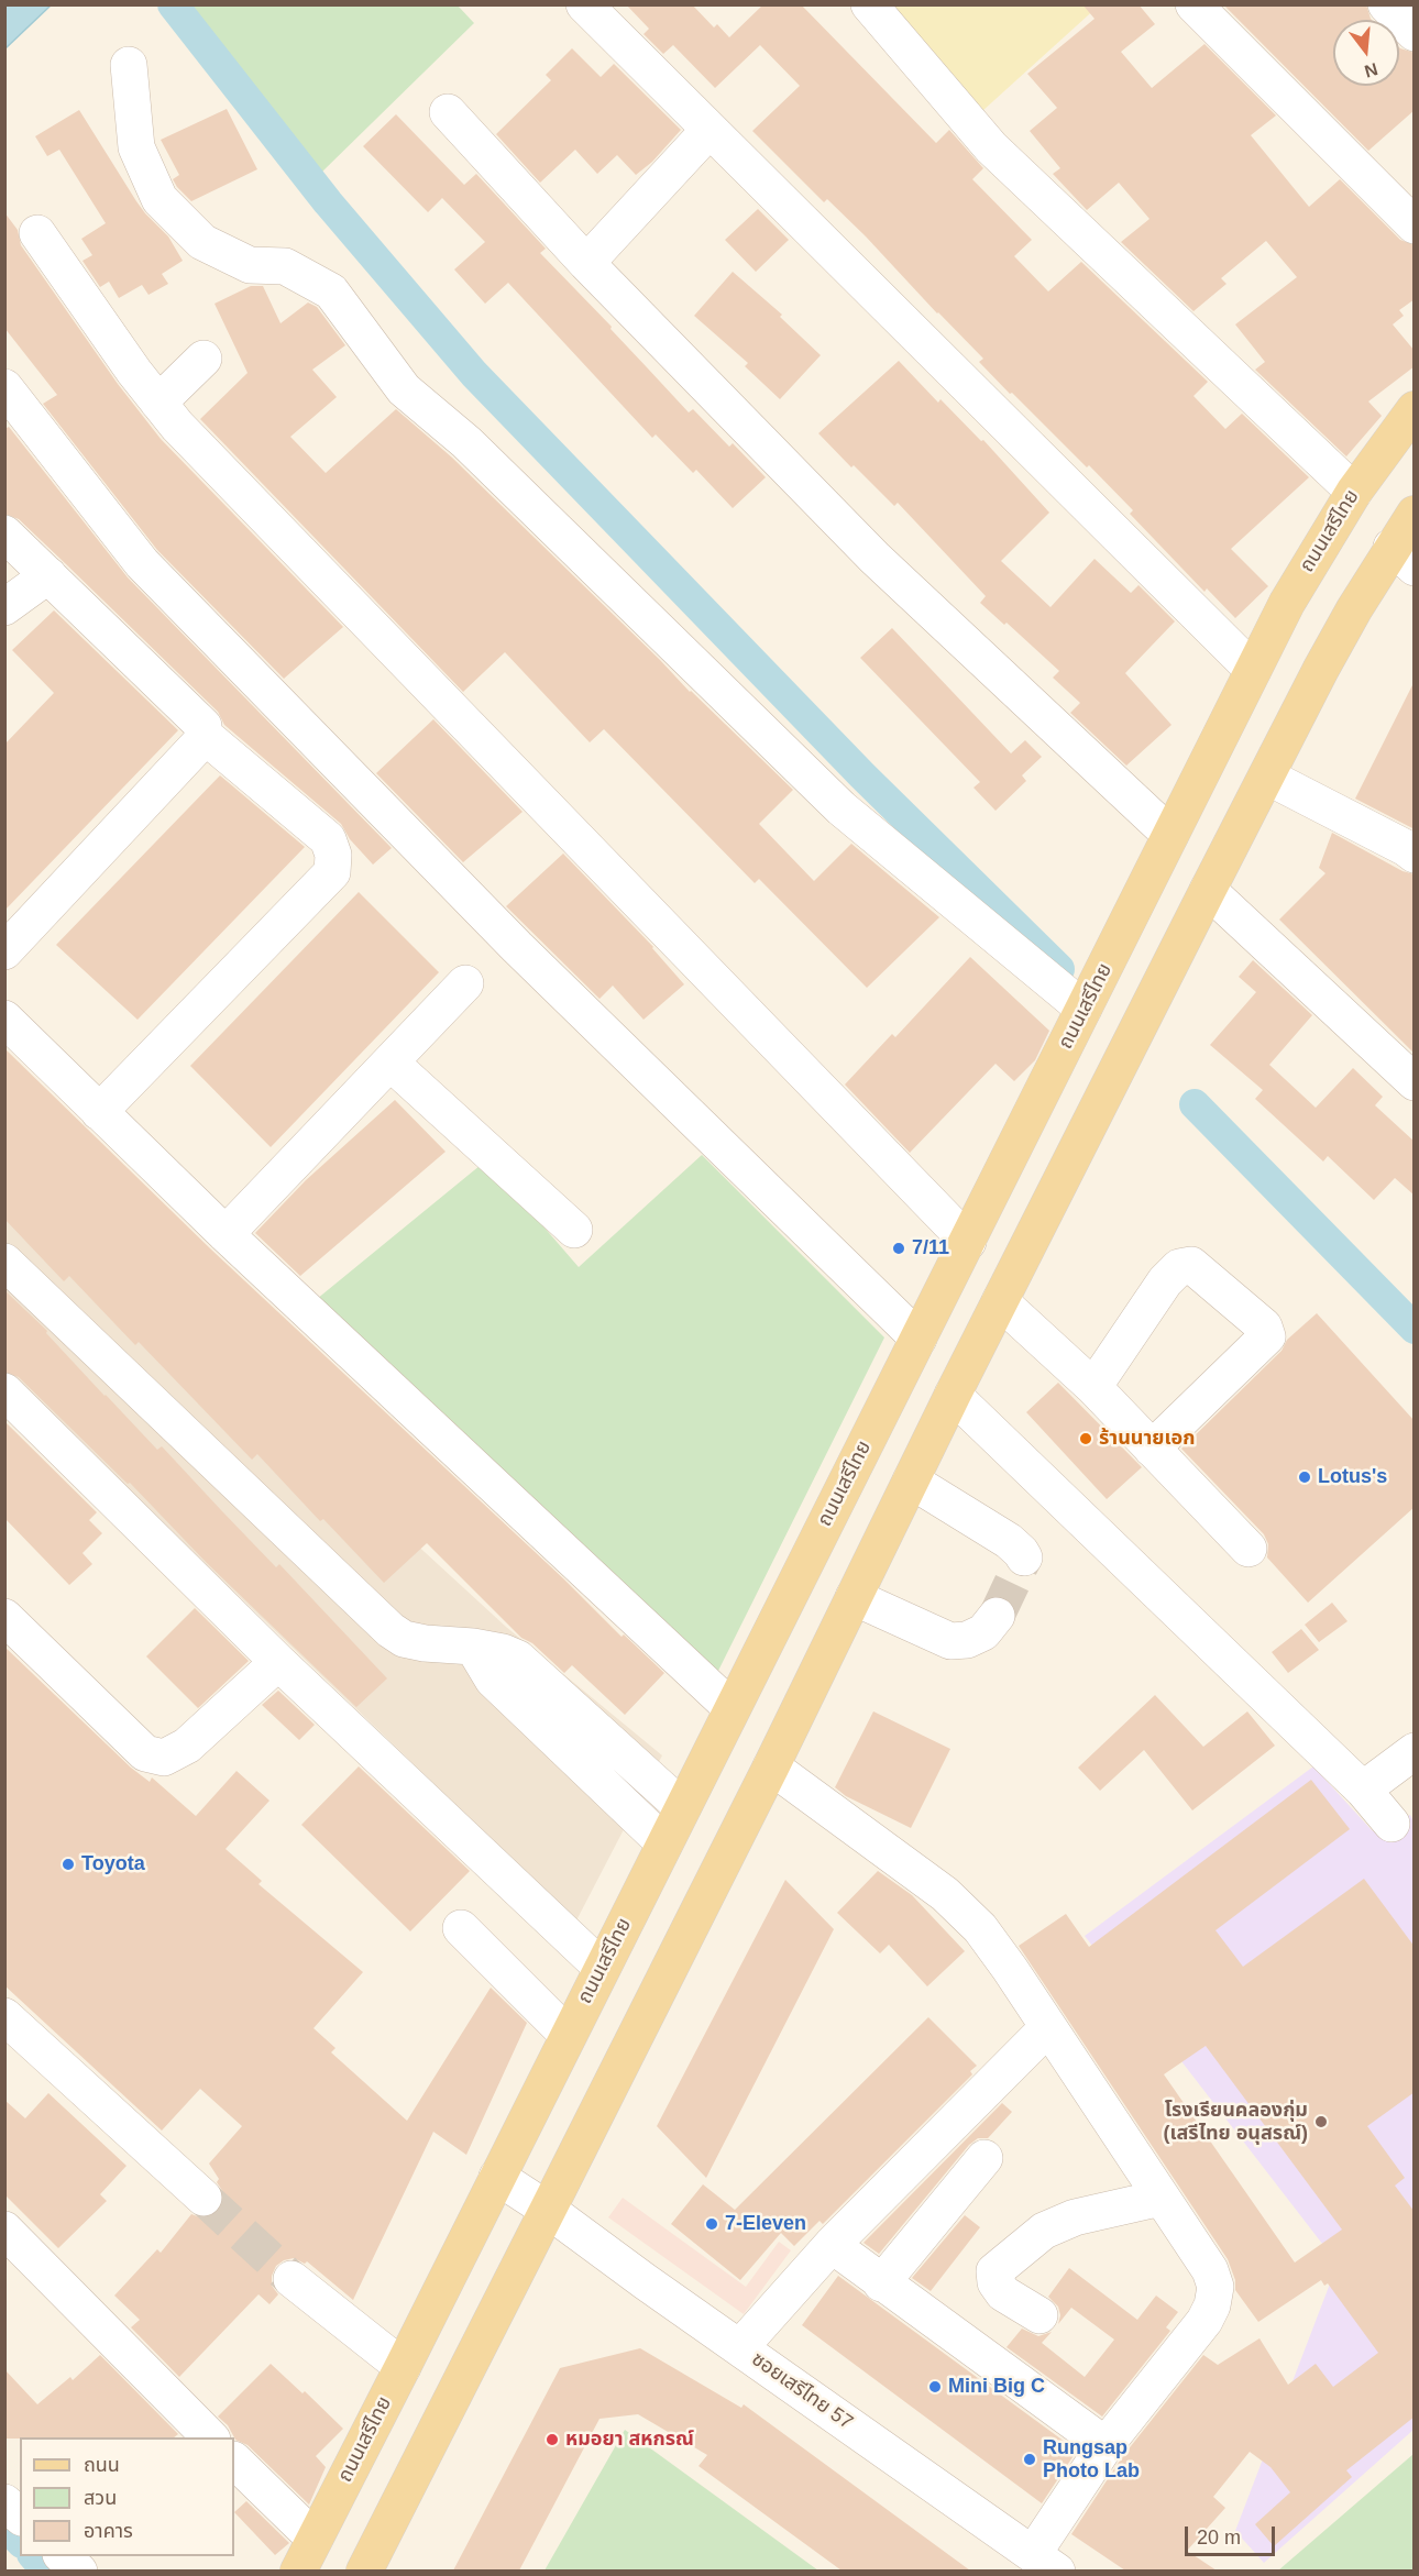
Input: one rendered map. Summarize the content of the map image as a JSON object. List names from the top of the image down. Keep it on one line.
{"streets":{"main road":["ถนนเสรีไทย"],"street":["ซอยเสรีไทย 57"]},"crossings":[["ถนนเสรีไทย","ซอยเสรีไทย 57"]],"places":["7/11","ร้านนายเอก","Lotus's","Toyota","โรงเรียนคลองกุ่ม (เสรีไทย อนุสรณ์)","7-Eleven","Mini Big C","หมอยา สหกรณ์","Rungsap Photo Lab"],"legend":["ถนน","สวน","อาคาร"],"scale_bar":"20 m","north":"bottom"}
